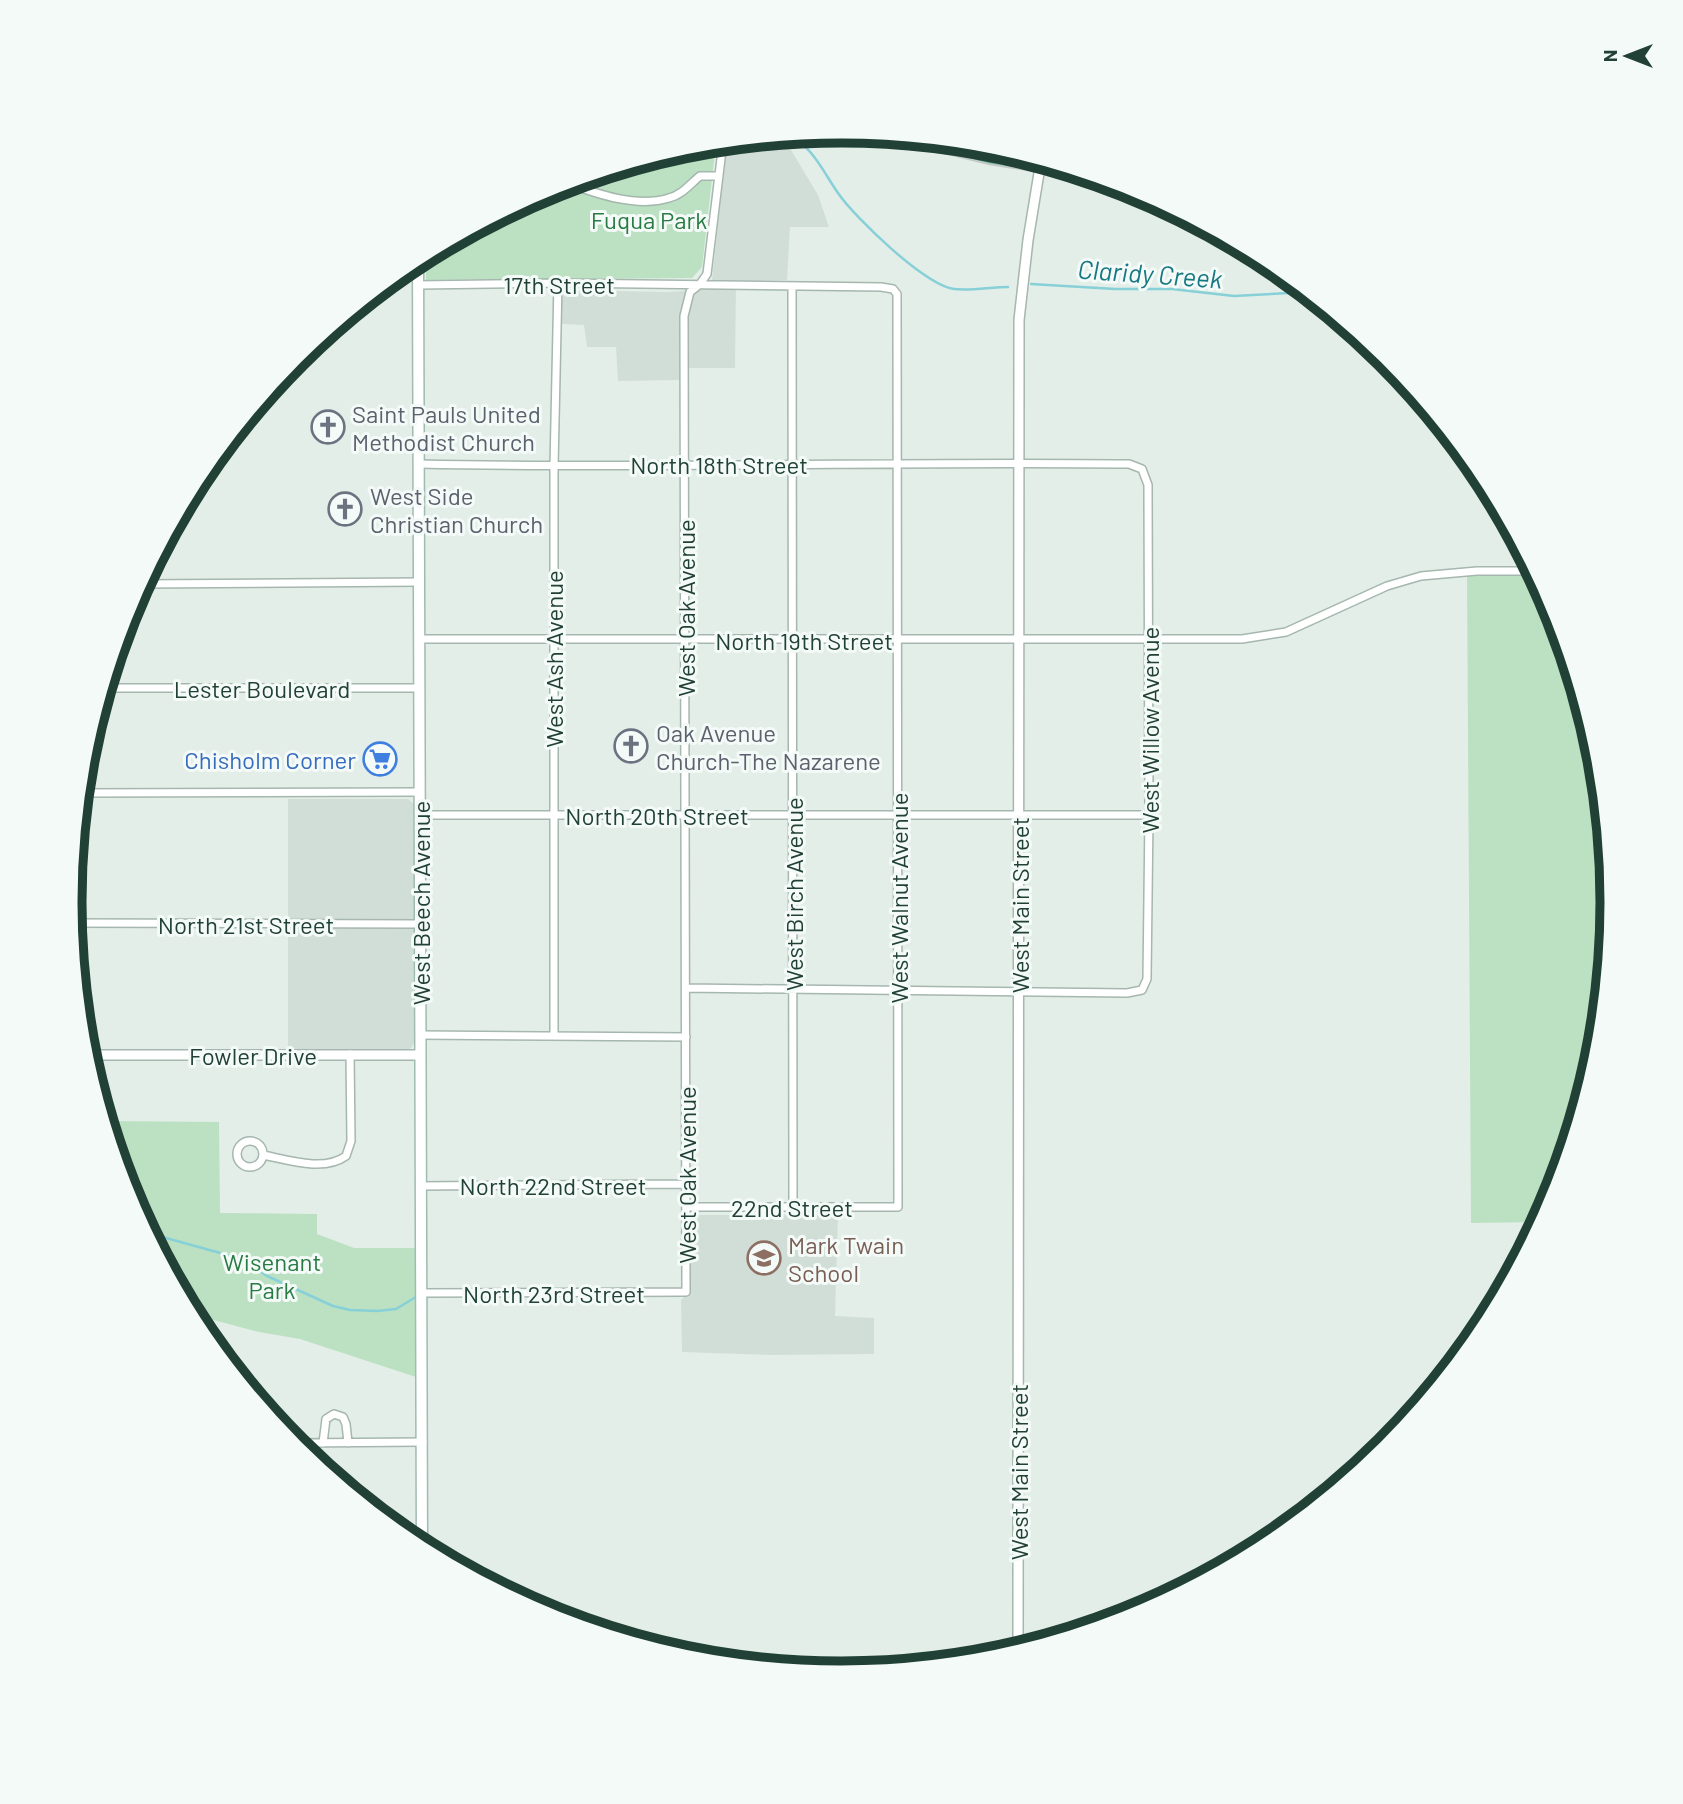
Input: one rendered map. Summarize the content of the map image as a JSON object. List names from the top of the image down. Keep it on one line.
{"streets":{"main road":["West Beech Avenue"],"street":["17th Street","North 18th Street","West Oak Avenue","North 19th Street","West Ash Avenue","Lester Boulevard","West Willow Avenue","North 20th Street","West Birch Avenue","West Walnut Avenue","West Main Street","North 21st Street","Fowler Drive","North 22nd Street","22nd Street","North 23rd Street"]},"crossings":[["17th Street","West Oak Avenue"],["17th Street","West Ash Avenue"],["17th Street","West Birch Avenue"],["17th Street","West Walnut Avenue"],["17th Street","West Beech Avenue"],["North 18th Street","West Oak Avenue"],["North 18th Street","West Ash Avenue"],["North 18th Street","West Willow Avenue"],["North 18th Street","West Birch Avenue"],["North 18th Street","West Walnut Avenue"],["North 18th Street","West Beech Avenue"],["North 18th Street","West Main Street"],["West Oak Avenue","North 19th Street"],["West Oak Avenue","North 20th Street"],["West Oak Avenue","North 22nd Street"],["West Oak Avenue","22nd Street"],["West Oak Avenue","North 23rd Street"],["North 19th Street","West Ash Avenue"],["North 19th Street","West Willow Avenue"],["North 19th Street","West Birch Avenue"],["North 19th Street","West Walnut Avenue"],["North 19th Street","West Beech Avenue"],["North 19th Street","West Main Street"],["West Ash Avenue","North 20th Street"],["Lester Boulevard","West Beech Avenue"],["West Willow Avenue","North 20th Street"],["West Willow Avenue","West Main Street"],["North 20th Street","West Birch Avenue"],["North 20th Street","West Walnut Avenue"],["North 20th Street","West Beech Avenue"],["North 20th Street","West Main Street"],["West Birch Avenue","22nd Street"],["West Walnut Avenue","22nd Street"],["West Beech Avenue","North 21st Street"],["West Beech Avenue","Fowler Drive"],["West Beech Avenue","North 22nd Street"],["West Beech Avenue","North 23rd Street"]],"water":["Claridy Creek"],"parks":["Fuqua Park","Wisenant Park"],"places":{"church":["Saint Pauls United Methodist Church","West Side Christian Church","Oak Avenue Church-The Nazarene"],"supermarket":["Chisholm Corner"],"school or university":["Mark Twain School"]},"north":"left"}
